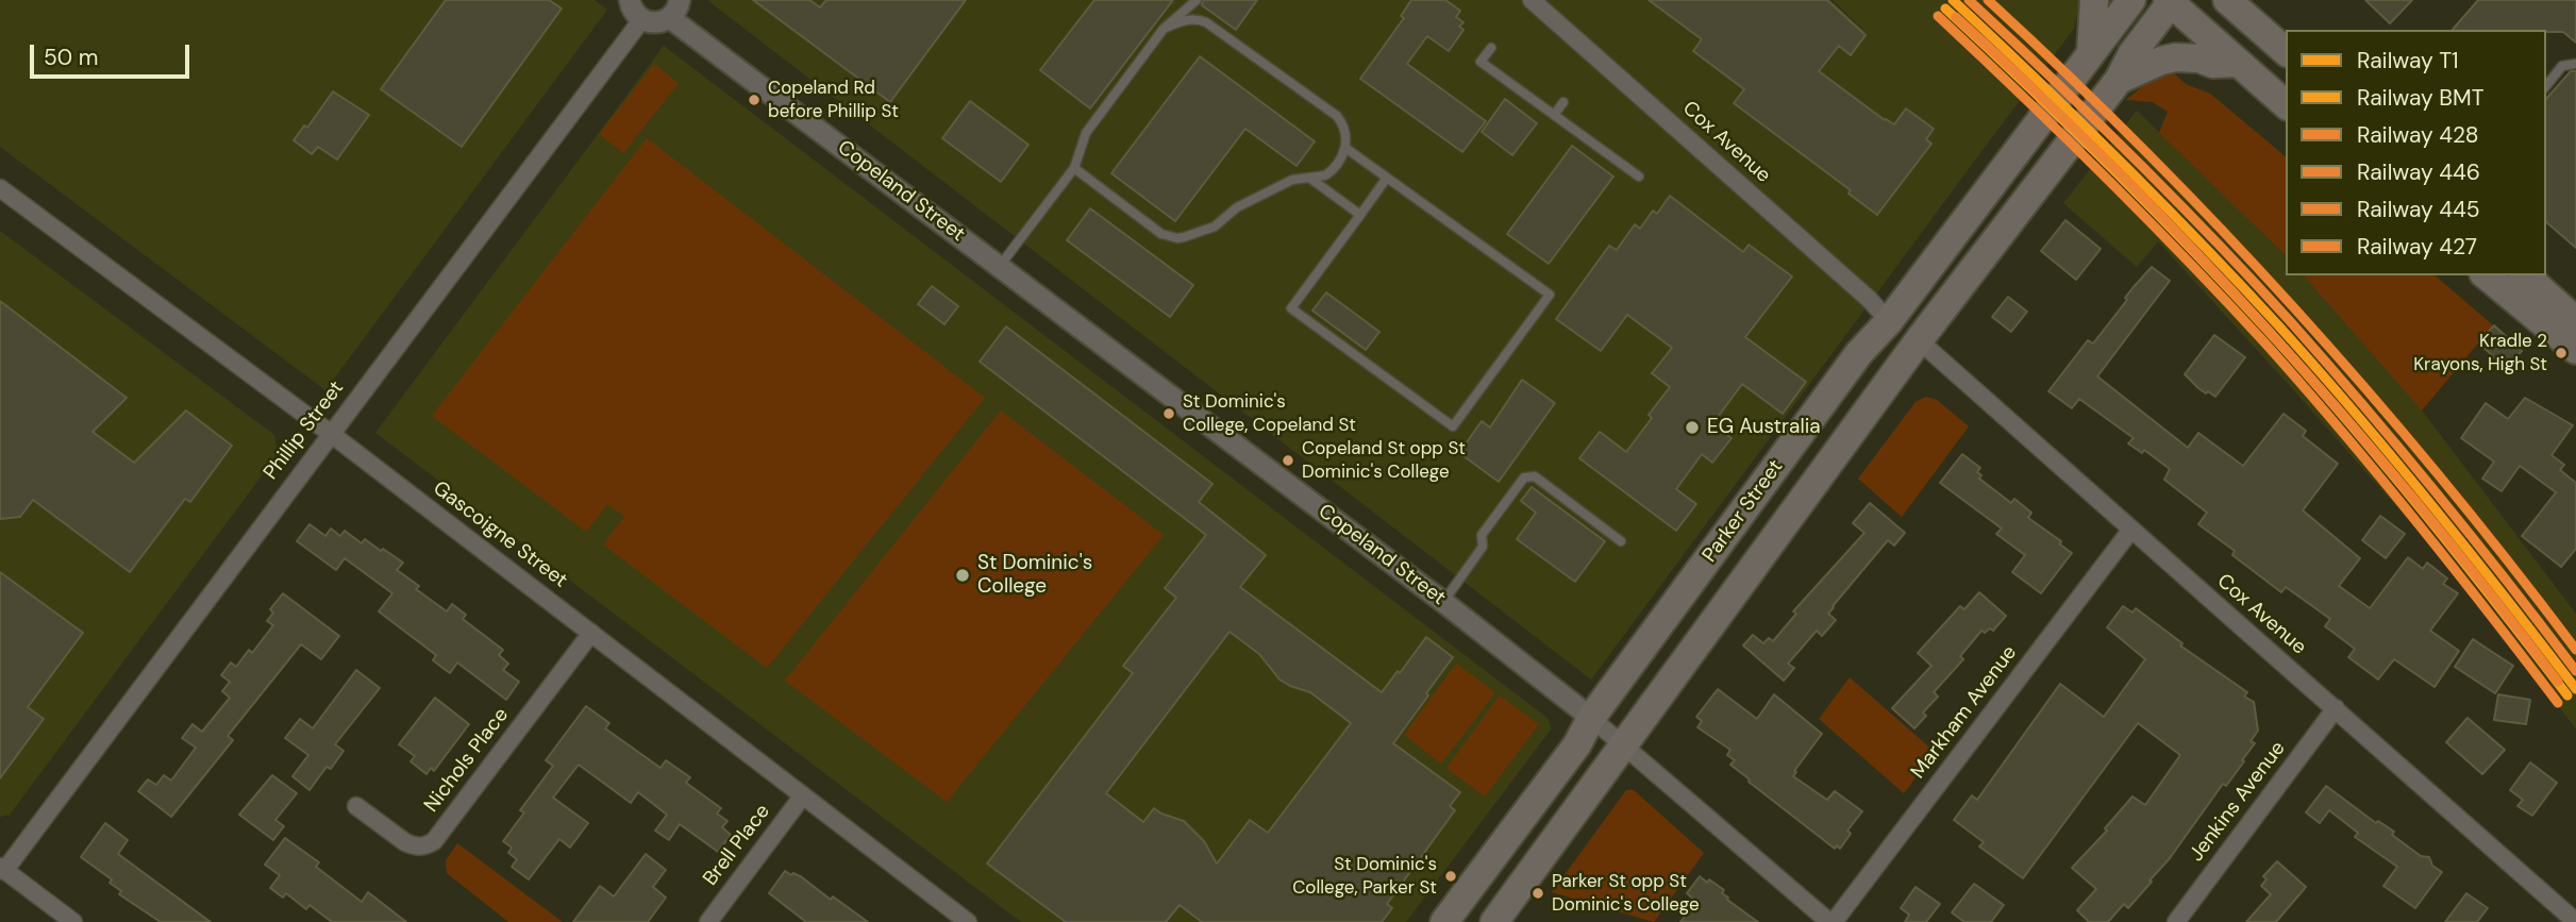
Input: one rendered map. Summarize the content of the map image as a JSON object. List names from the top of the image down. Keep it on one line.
{"streets":{"highway":["Parker Street"],"street":["Cox Avenue","Copeland Street","Phillip Street","Gascoigne Street","Markham Avenue","Nichols Place","Jenkins Avenue","Brell Place"]},"crossings":[["Cox Avenue","Parker Street"],["Cox Avenue","Markham Avenue"],["Cox Avenue","Jenkins Avenue"],["Copeland Street","Parker Street"],["Copeland Street","Markham Avenue"],["Phillip Street","Gascoigne Street"],["Gascoigne Street","Nichols Place"],["Gascoigne Street","Brell Place"]],"places":["Copeland Rd before Phillip St","Kradle 2 Krayons, High St","St Dominic's College, Copeland St","EG Australia","Copeland St opp St Dominic's College","St Dominic's College","St Dominic's College, Parker St","Parker St opp St Dominic's College"],"lines":["rail line T1","rail line 428","rail line 445","rail line BMT","rail line 446","rail line 427"],"legend":["Railway T1","Railway BMT","Railway 428","Railway 446","Railway 445","Railway 427"],"scale_bar":"50 m"}
